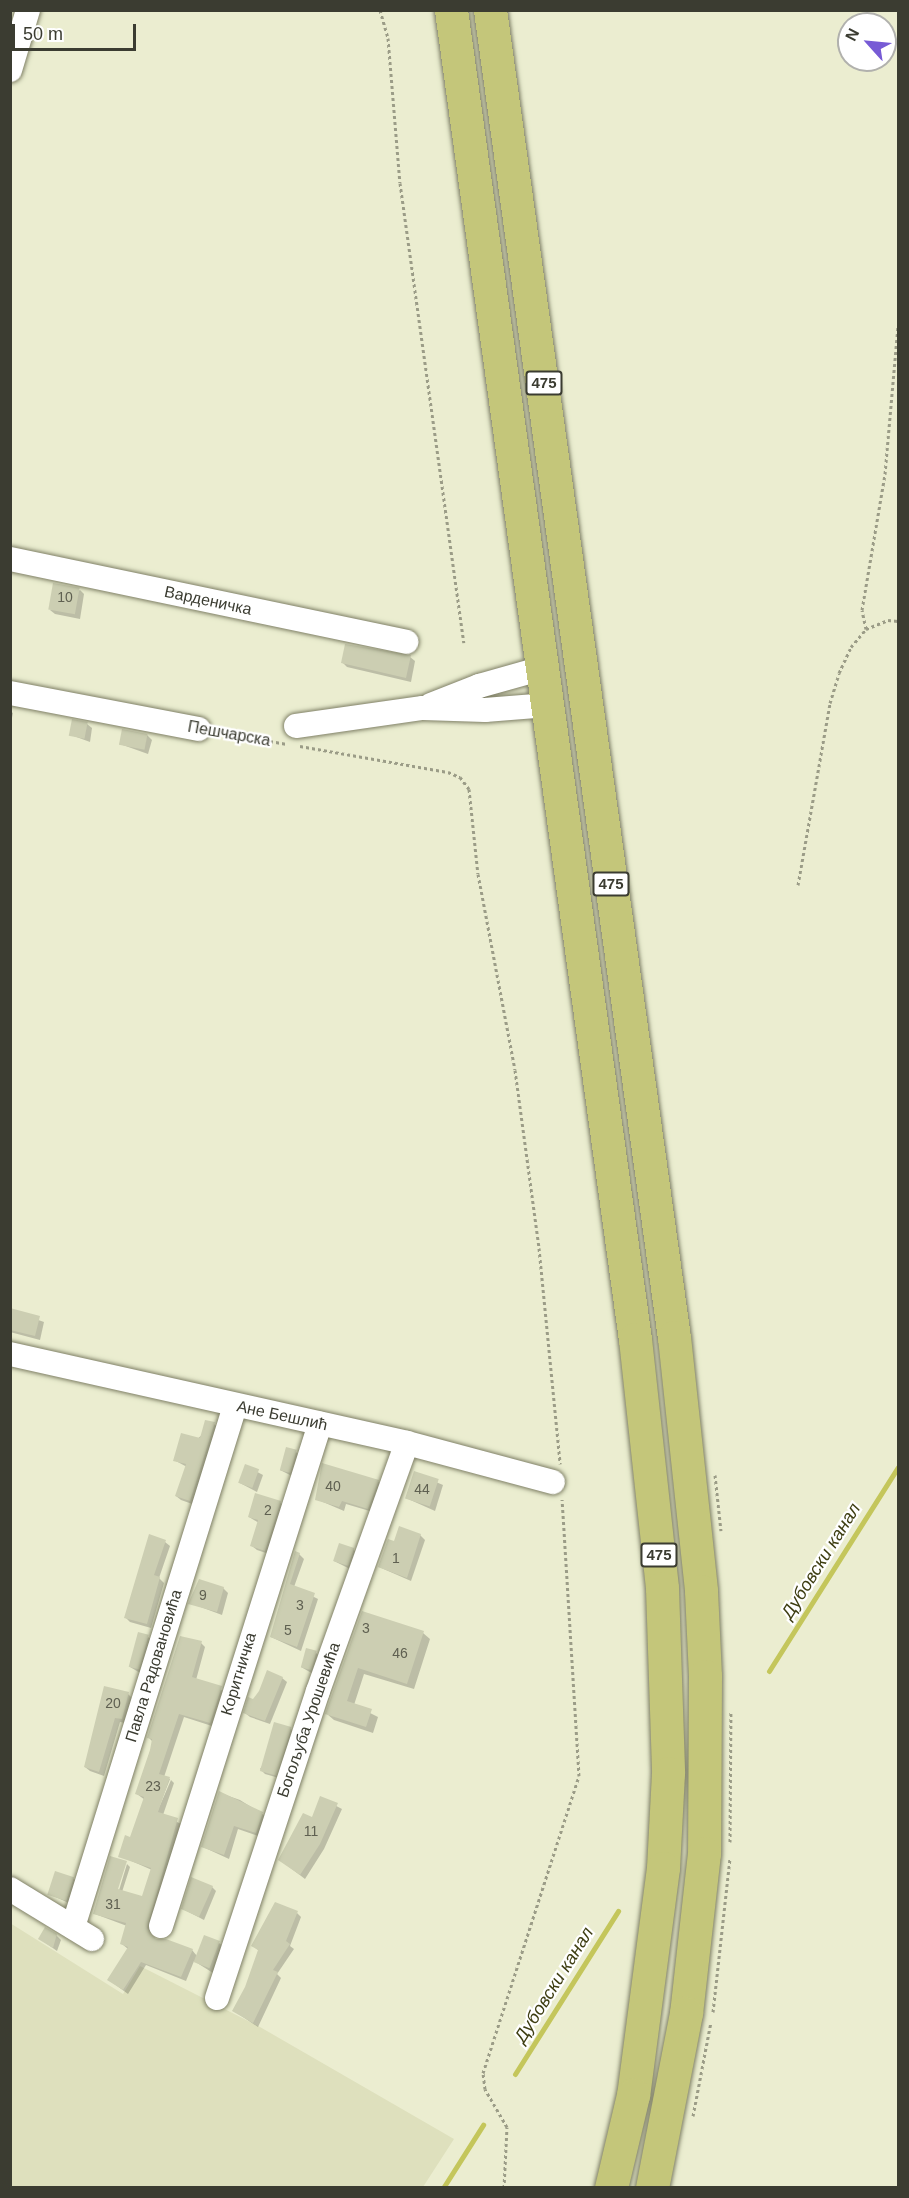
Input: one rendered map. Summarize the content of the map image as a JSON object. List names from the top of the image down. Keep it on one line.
{"streets":{"highway":["475"],"street":["Варденичка","Пешчарска","Ане Бешлић","Павла Радовановића","Коритничка","Богољуба Урошевића"]},"crossings":[["Ане Бешлић","Павла Радовановића"],["Ане Бешлић","Коритничка"],["Ане Бешлић","Богољуба Урошевића"]],"water":["Дубовски канал"],"house_numbers":["10","40","44","2","1","9","3","3","5","46","20","23","11","31"],"scale_bar":"50 m","north":"top left"}
